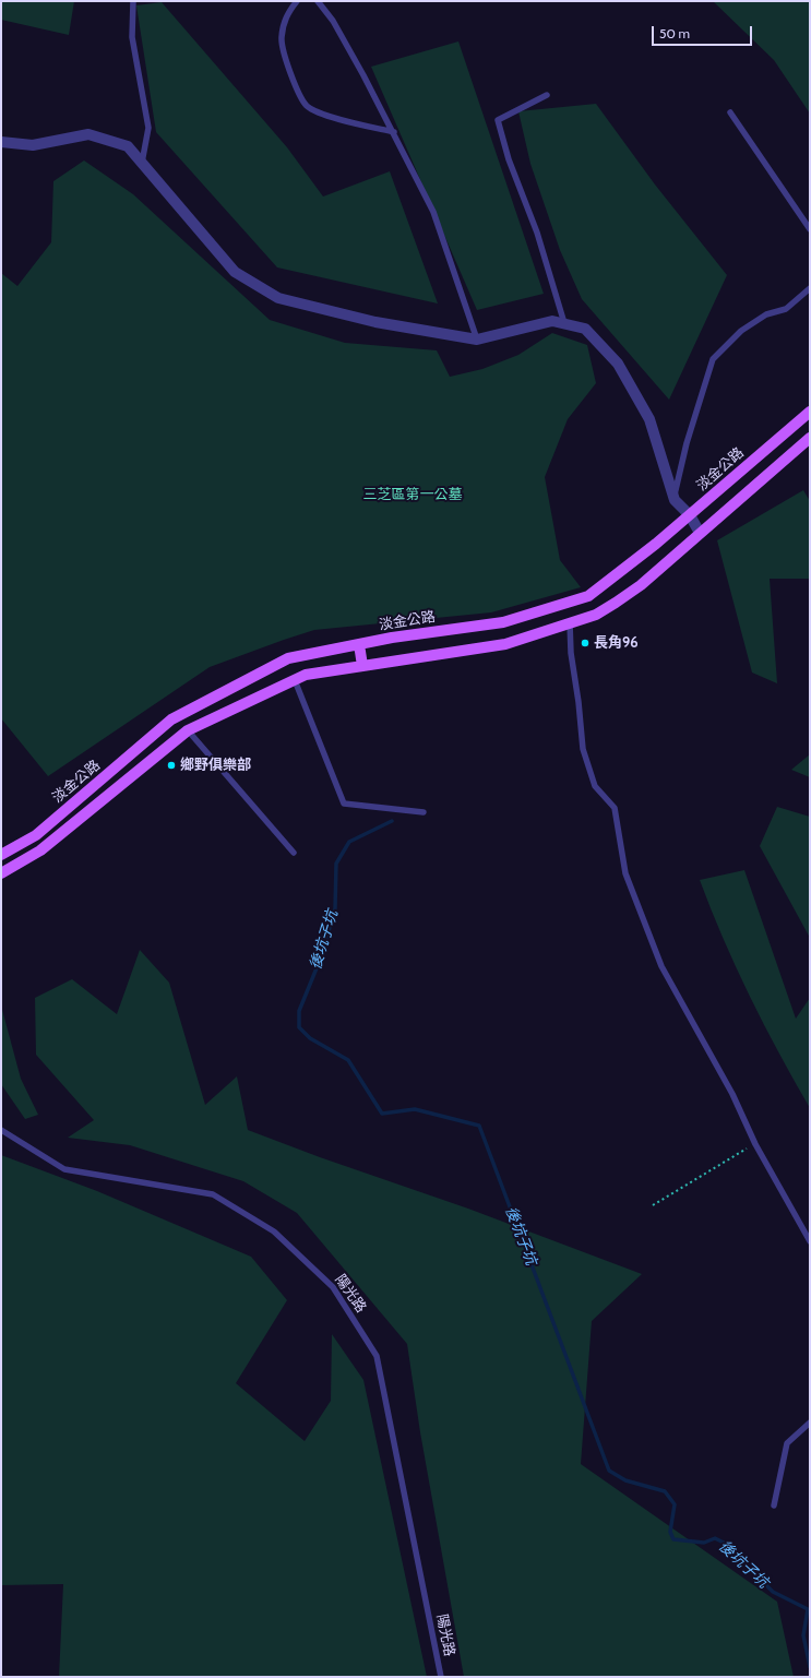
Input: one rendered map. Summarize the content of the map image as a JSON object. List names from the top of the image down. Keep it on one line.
{"streets":{"main road":["淡金公路"],"lane":["陽光路"]},"water":["後坑子坑"],"parks":["三芝區第一公墓"],"places":["長角96","鄉野俱樂部"],"scale_bar":"50 m"}
